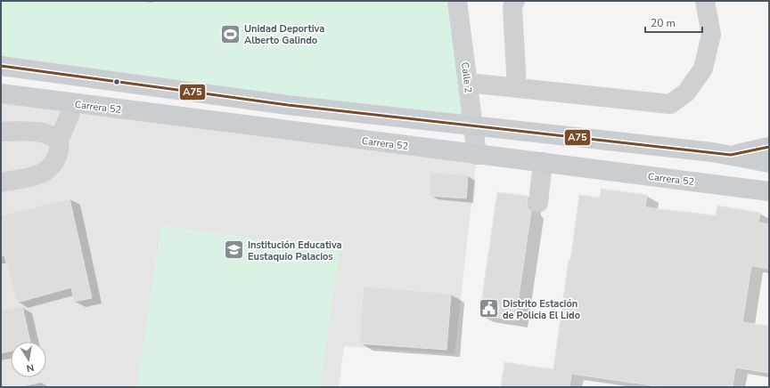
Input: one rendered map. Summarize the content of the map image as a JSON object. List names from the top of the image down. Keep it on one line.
{"streets":{"main road":["Carrera 52"],"street":["Calle 2"]},"crossings":[["Calle 2","Carrera 52"]],"places":{"sports":["Unidad Deportiva Alberto Galindo"],"school or university":["Institución Educativa Eustaquio Palacios"],"public building":["Distrito Estación de Policia El Lido"]},"lines":["transit line A75"],"scale_bar":"20 m","north":"bottom"}
